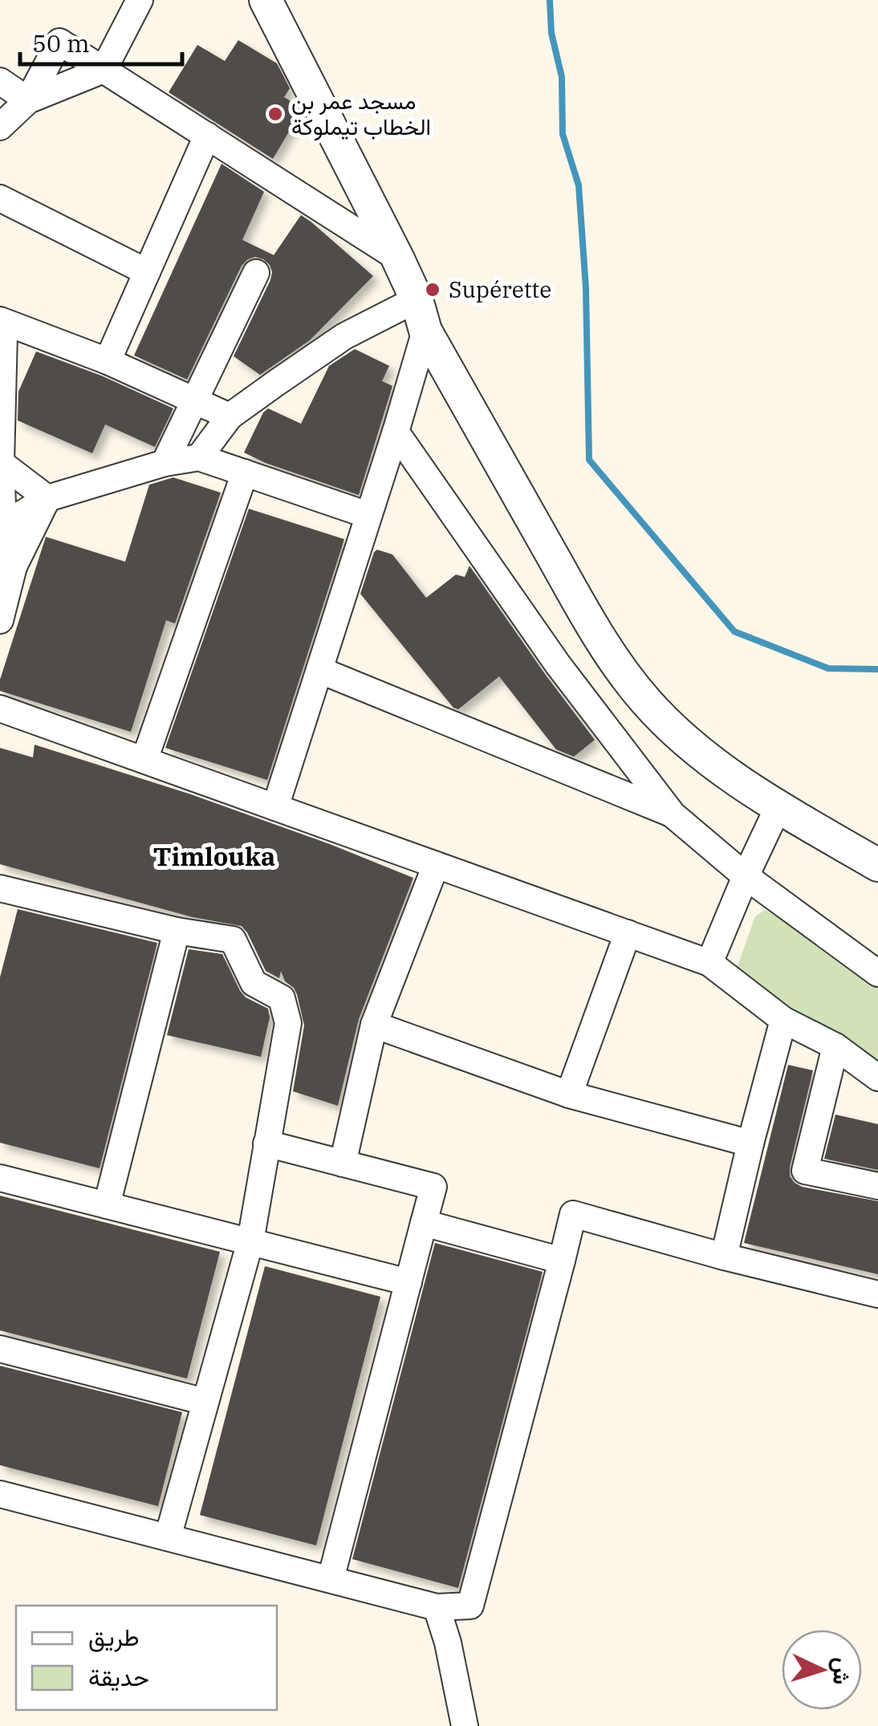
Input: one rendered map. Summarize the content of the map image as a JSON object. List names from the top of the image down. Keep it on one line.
{"districts":["Timlouka"],"places":["مسجد عمر بن الخطاب تيملوكة","Supérette"],"legend":["طريق","حديقة"],"scale_bar":"50 m","north":"right"}
